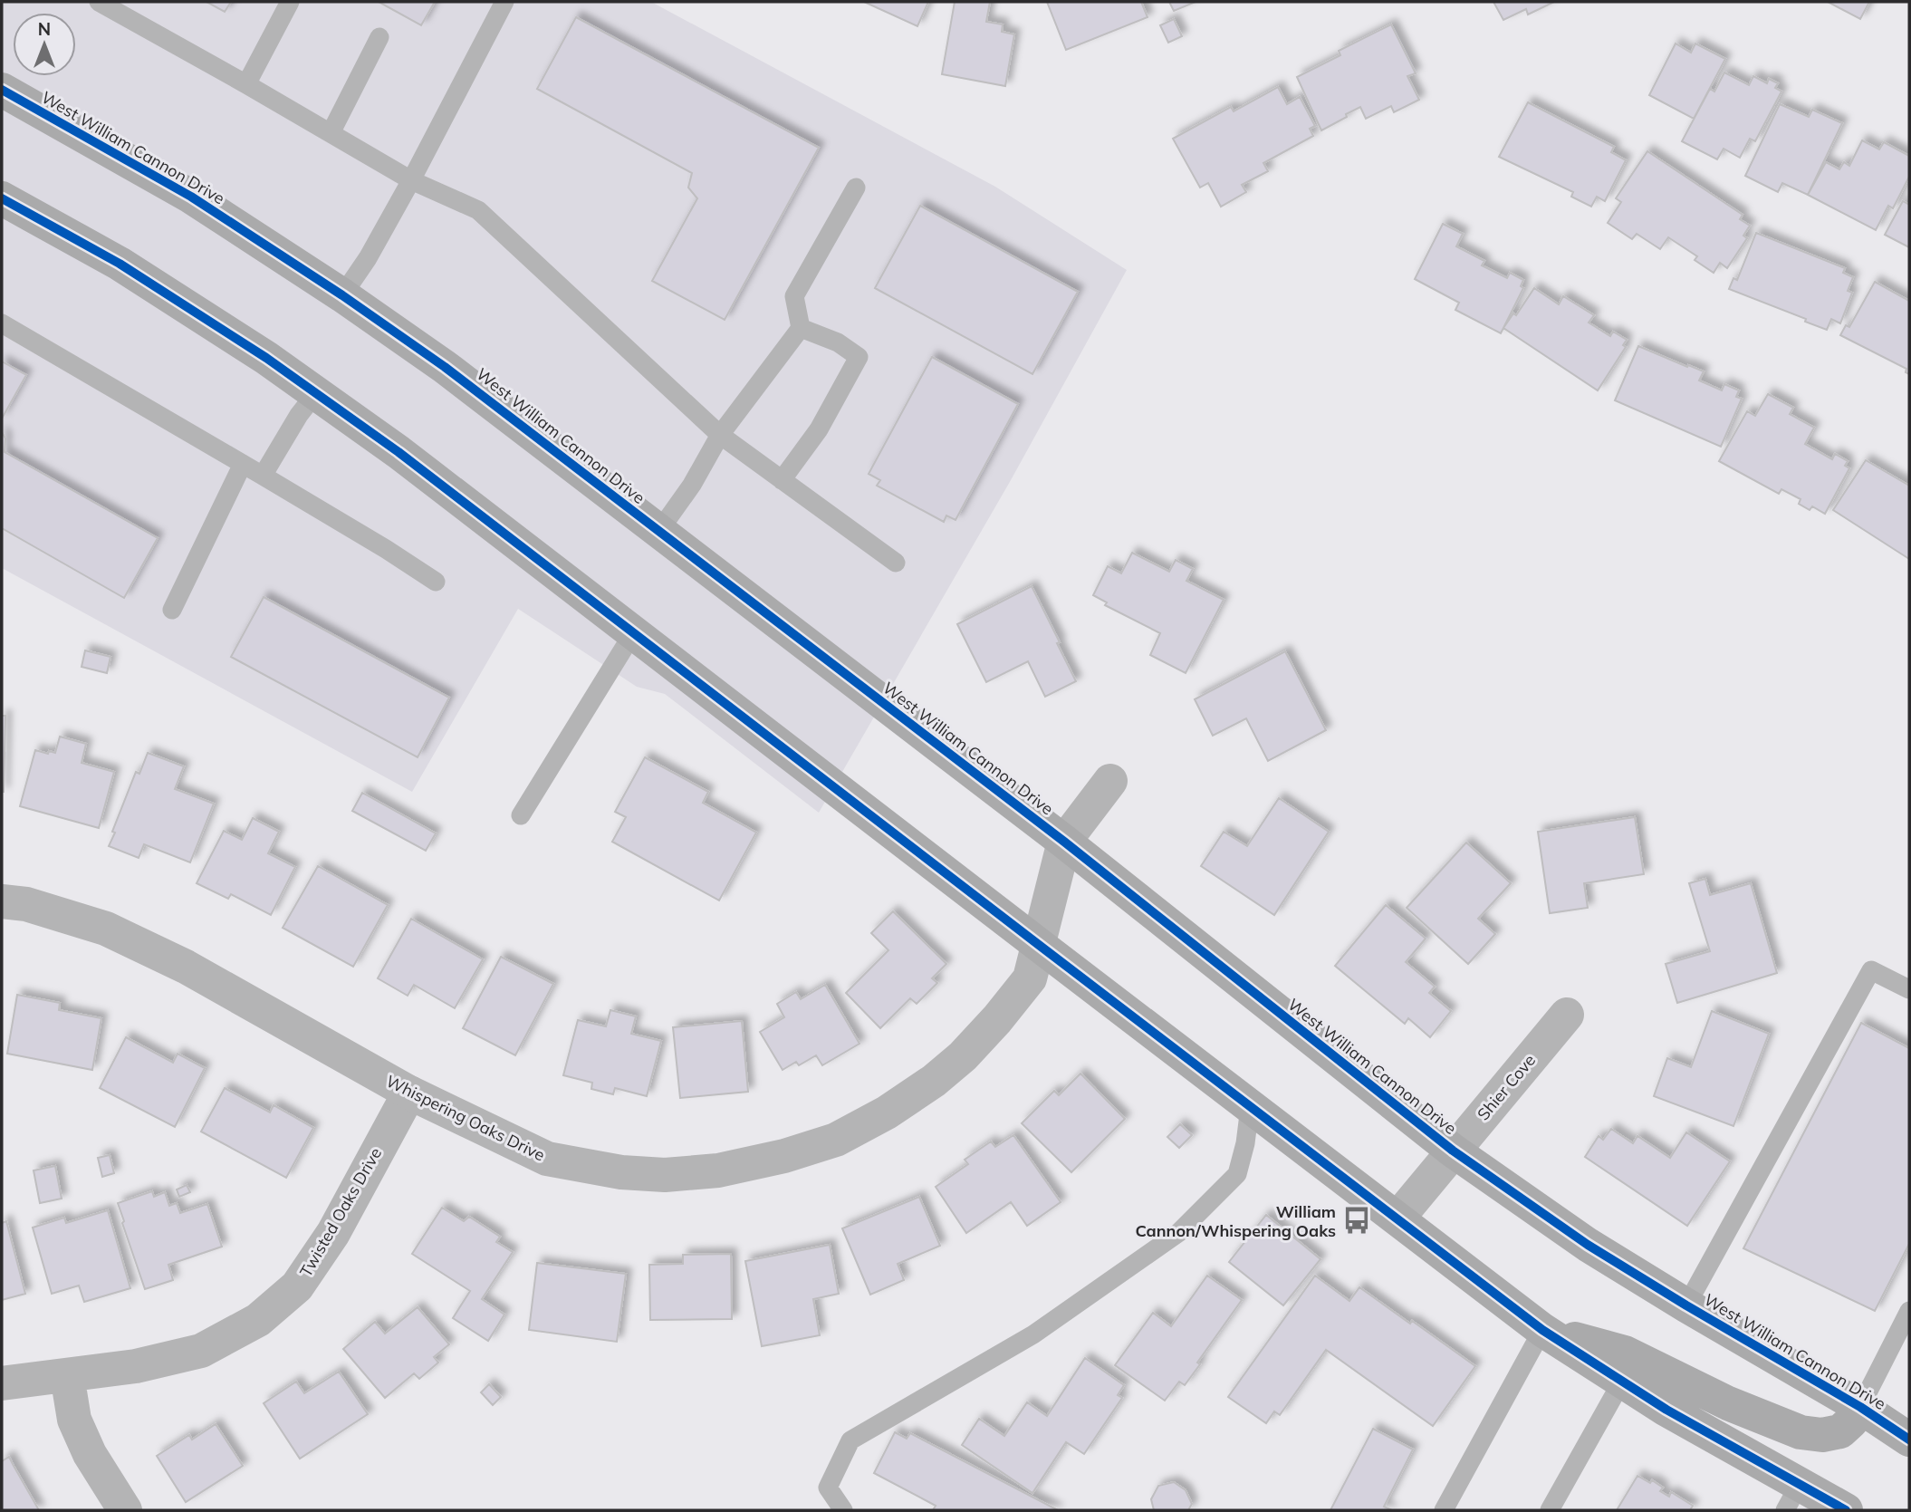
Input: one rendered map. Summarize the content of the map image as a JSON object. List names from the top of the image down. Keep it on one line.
{"streets":{"main road":["West William Cannon Drive"],"street":["Shier Cove","Whispering Oaks Drive","Twisted Oaks Drive"]},"crossings":[["West William Cannon Drive","Shier Cove"],["West William Cannon Drive","Whispering Oaks Drive"],["Whispering Oaks Drive","Twisted Oaks Drive"]],"places":{"bus stop":["William Cannon/Whispering Oaks"]},"north":"top"}
